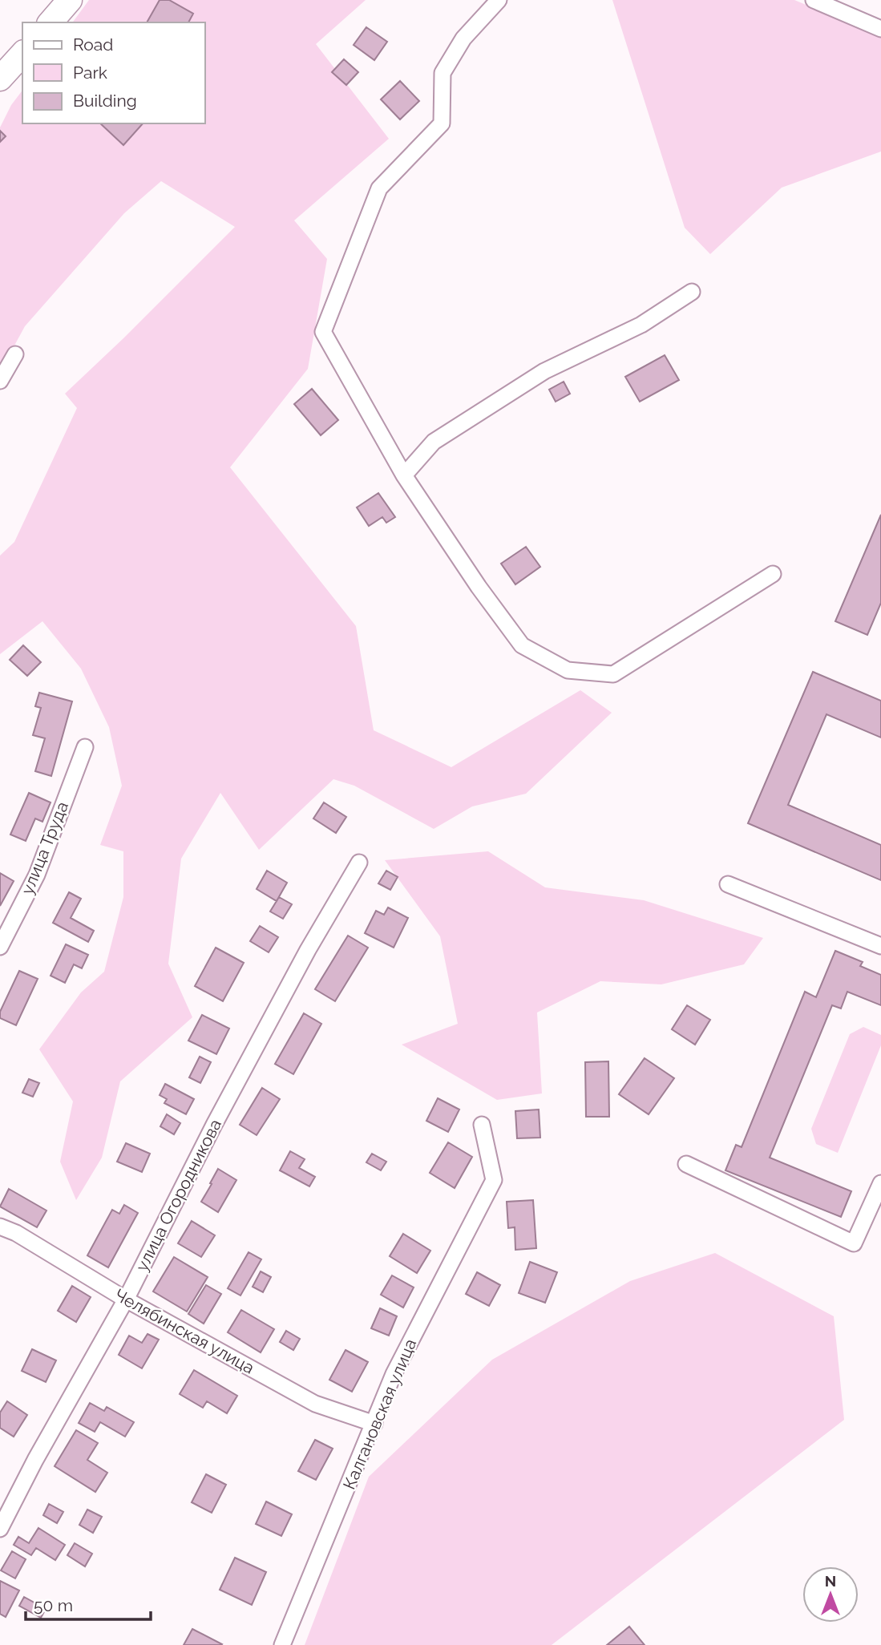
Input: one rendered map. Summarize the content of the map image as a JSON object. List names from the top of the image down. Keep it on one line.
{"streets":{"street":["улица Труда","улица Огородникова","Челябинская улица","Калгановская улица"]},"crossings":[["улица Огородникова","Челябинская улица"],["Челябинская улица","Калгановская улица"]],"legend":["Road","Park","Building"],"scale_bar":"50 m","north":"top"}
